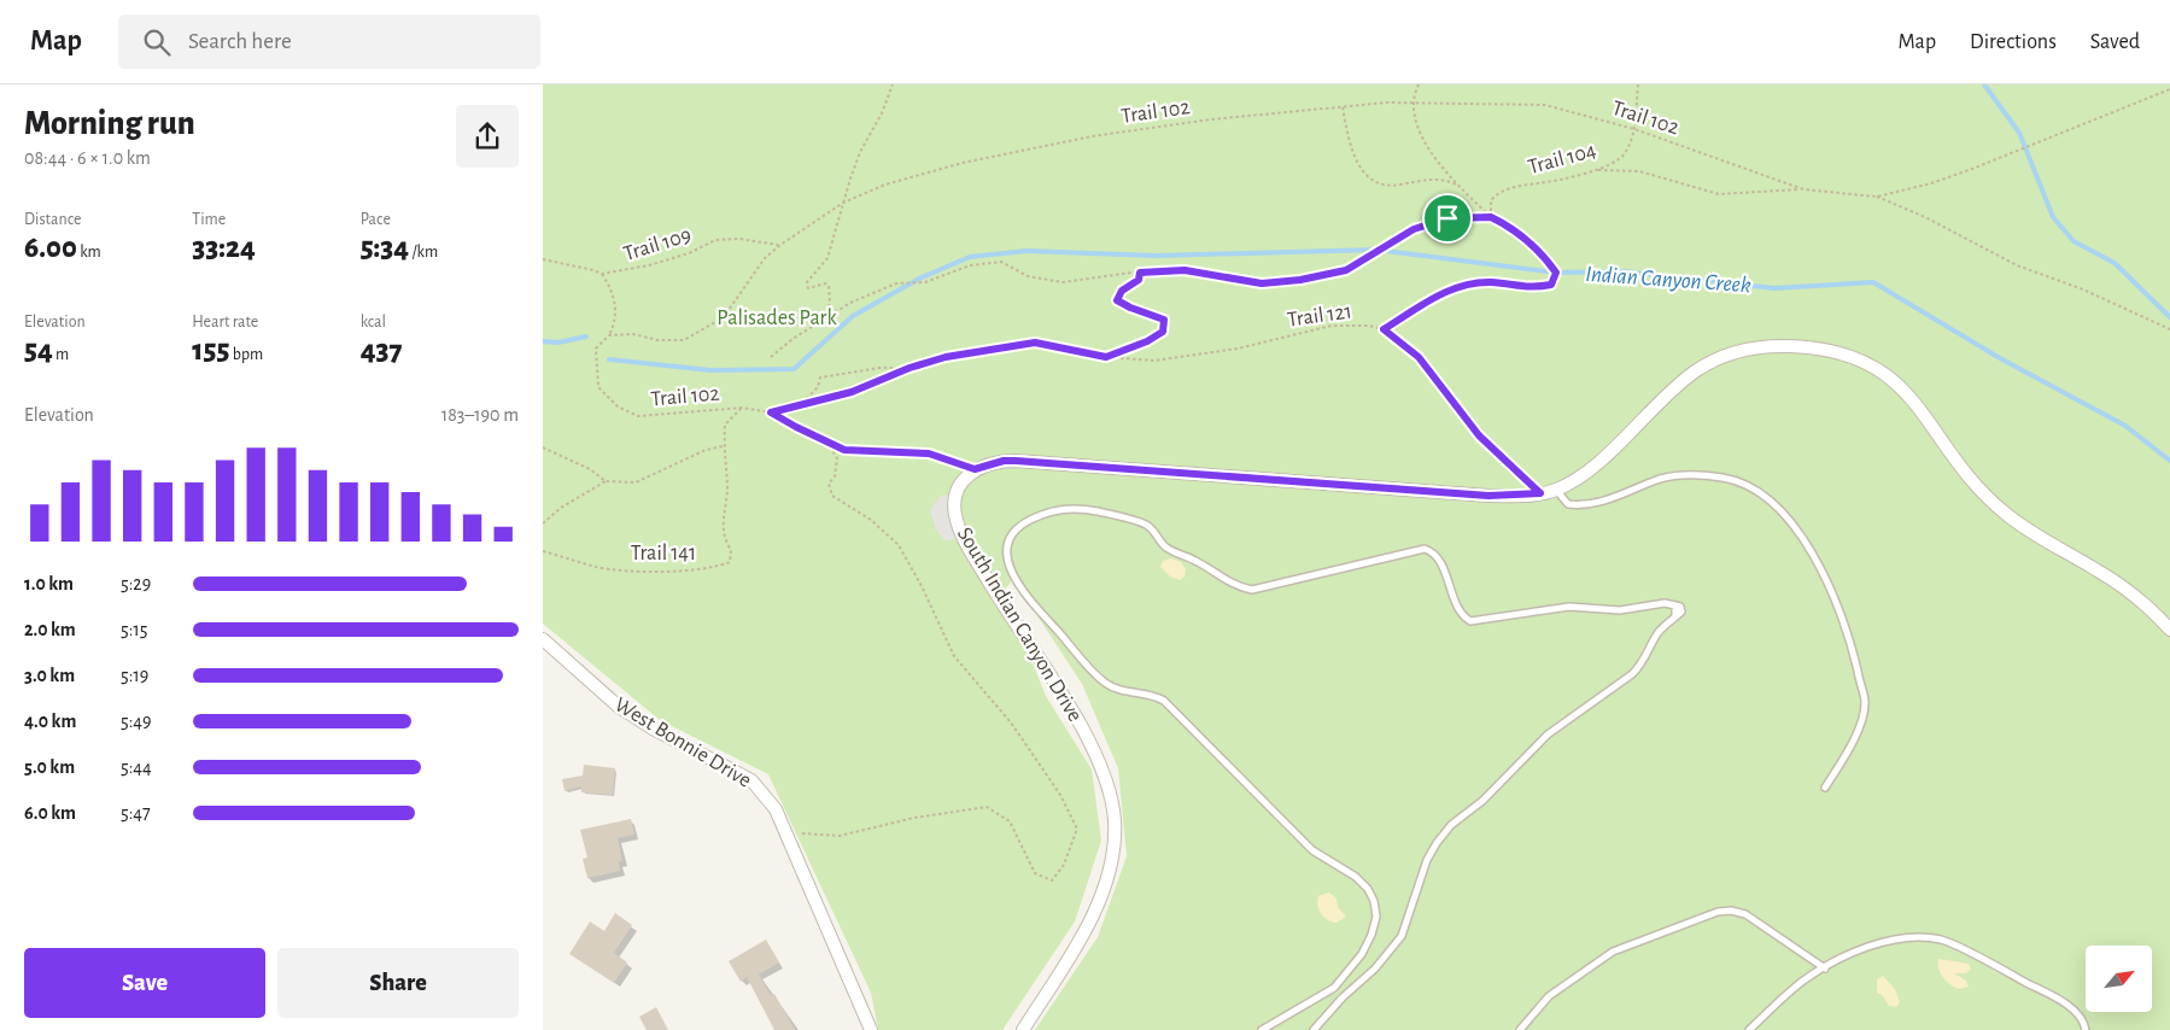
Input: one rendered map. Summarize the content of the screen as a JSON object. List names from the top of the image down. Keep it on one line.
{"streets":{"street":["South Indian Canyon Drive","West Bonnie Drive"],"path":["Trail 102","Trail 104","Trail 109","Trail 121","Trail 141"]},"crossings":[["Trail 102","Trail 104"],["Trail 102","Trail 109"],["Trail 102","Trail 121"],["Trail 102","Trail 141"],["Trail 102","South Indian Canyon Drive"],["Trail 104","Trail 121"]],"water":["Indian Canyon Creek"],"parks":["Palisades Park"],"north":"top right","page":{"header":"Map","search":"Search here","nav":["Map","Directions","Saved"],"heading":["Morning run","08:44 · 6 × 1.0 km"],"stats":[["Distance","6.00 km"],["Time","33:24"],["Pace","5:34 /km"],["Elevation","54 m"],["Heart rate","155 bpm"],["kcal","437"]],"chart":["Elevation","183–190 m"],"list":[{"name":"1.0 km","note":"5:29"},{"name":"2.0 km","note":"5:15"},{"name":"3.0 km","note":"5:19"},{"name":"4.0 km","note":"5:49"},{"name":"5.0 km","note":"5:44"},{"name":"6.0 km","note":"5:47"}],"buttons":["Save","Share"]}}
